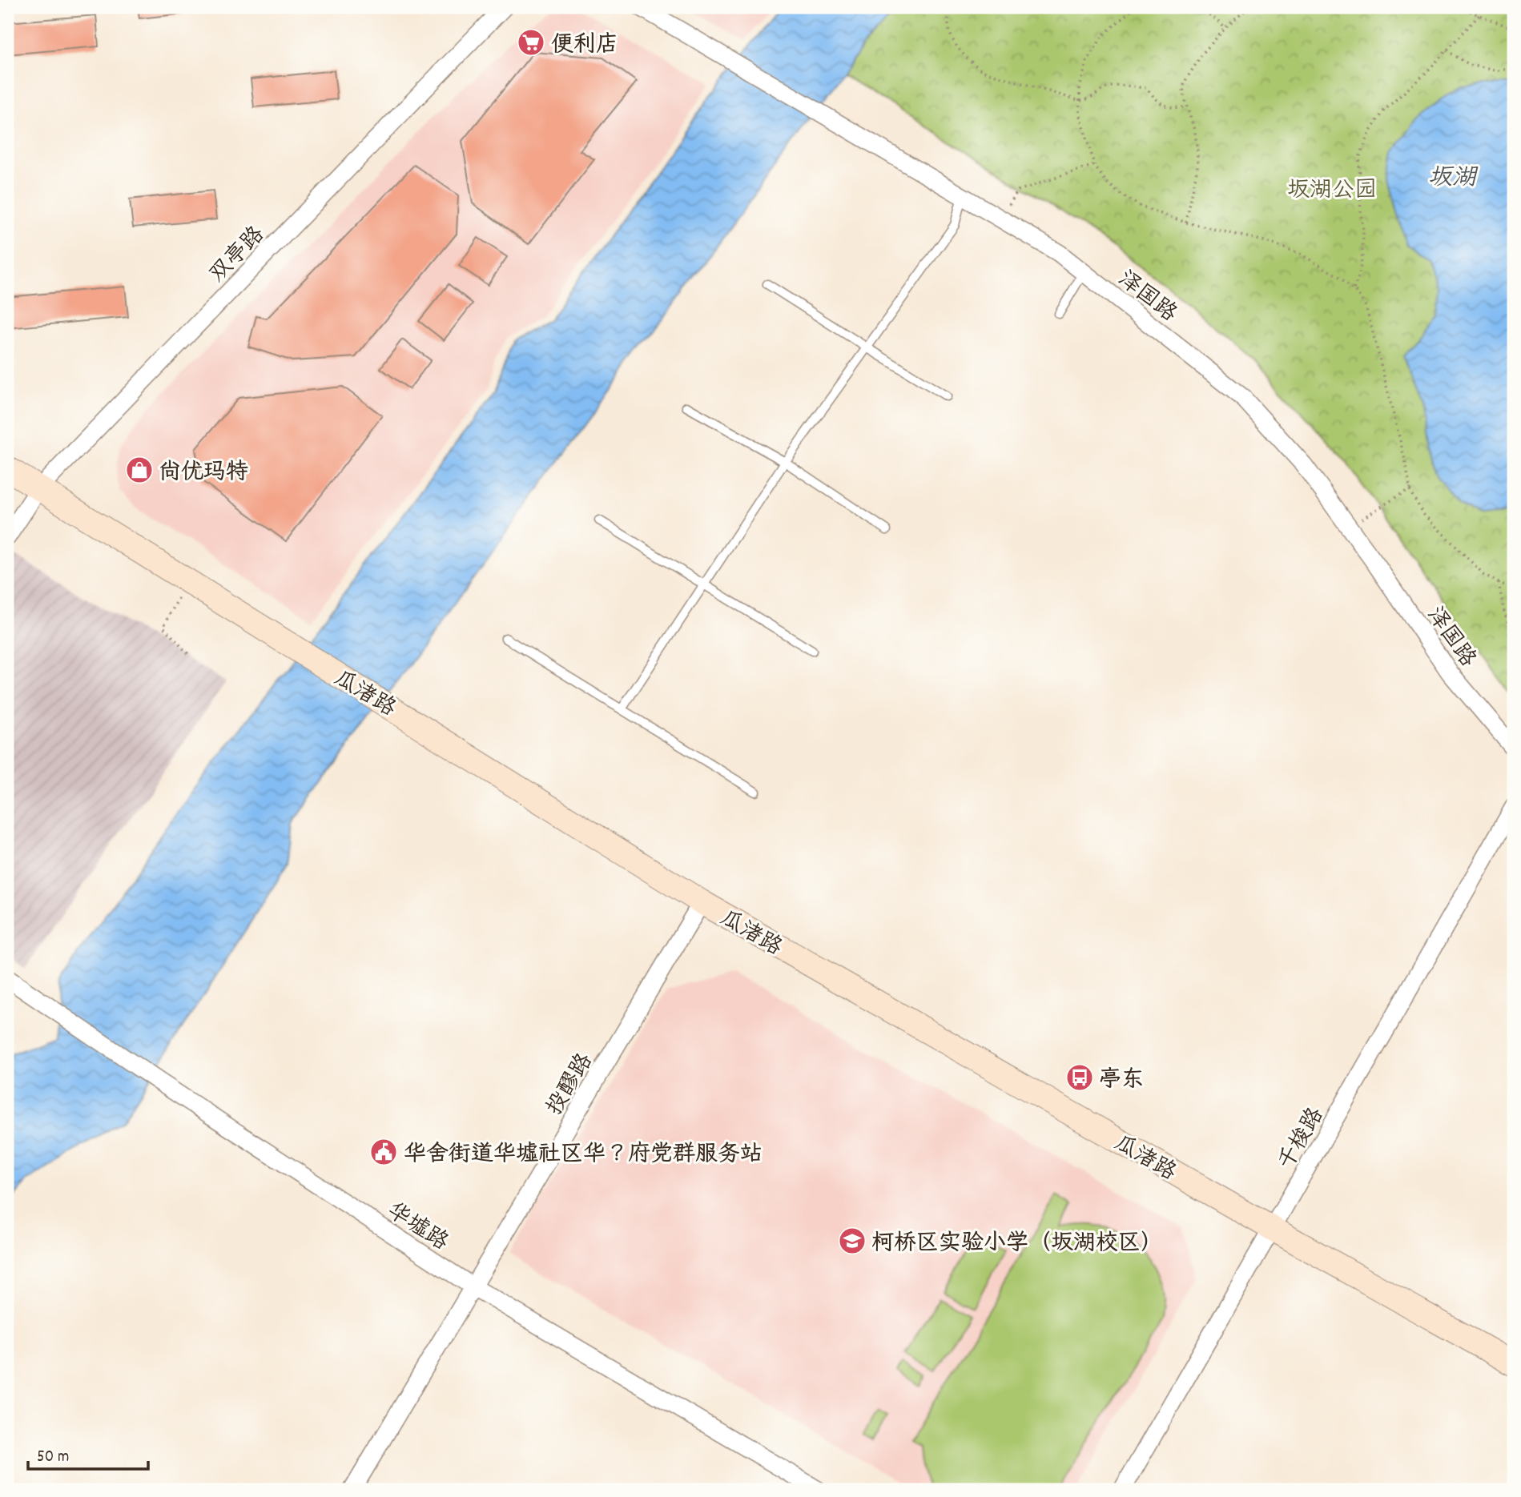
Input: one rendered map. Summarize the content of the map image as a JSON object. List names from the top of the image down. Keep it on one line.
{"streets":{"street":["双亭路","泽国路","瓜渚路","投醪路","千梭路","华墟路"]},"crossings":[["双亭路","瓜渚路"],["瓜渚路","投醪路"],["瓜渚路","千梭路"],["投醪路","华墟路"]],"water":["坂湖"],"parks":["坂湖公园"],"places":{"supermarket":["便利店"],"shop":["尚优玛特"],"bus stop":["亭东"],"public building":["华舍街道华墟社区华？府党群服务站"],"school or university":["柯桥区实验小学（坂湖校区）"]},"scale_bar":"50 m"}
